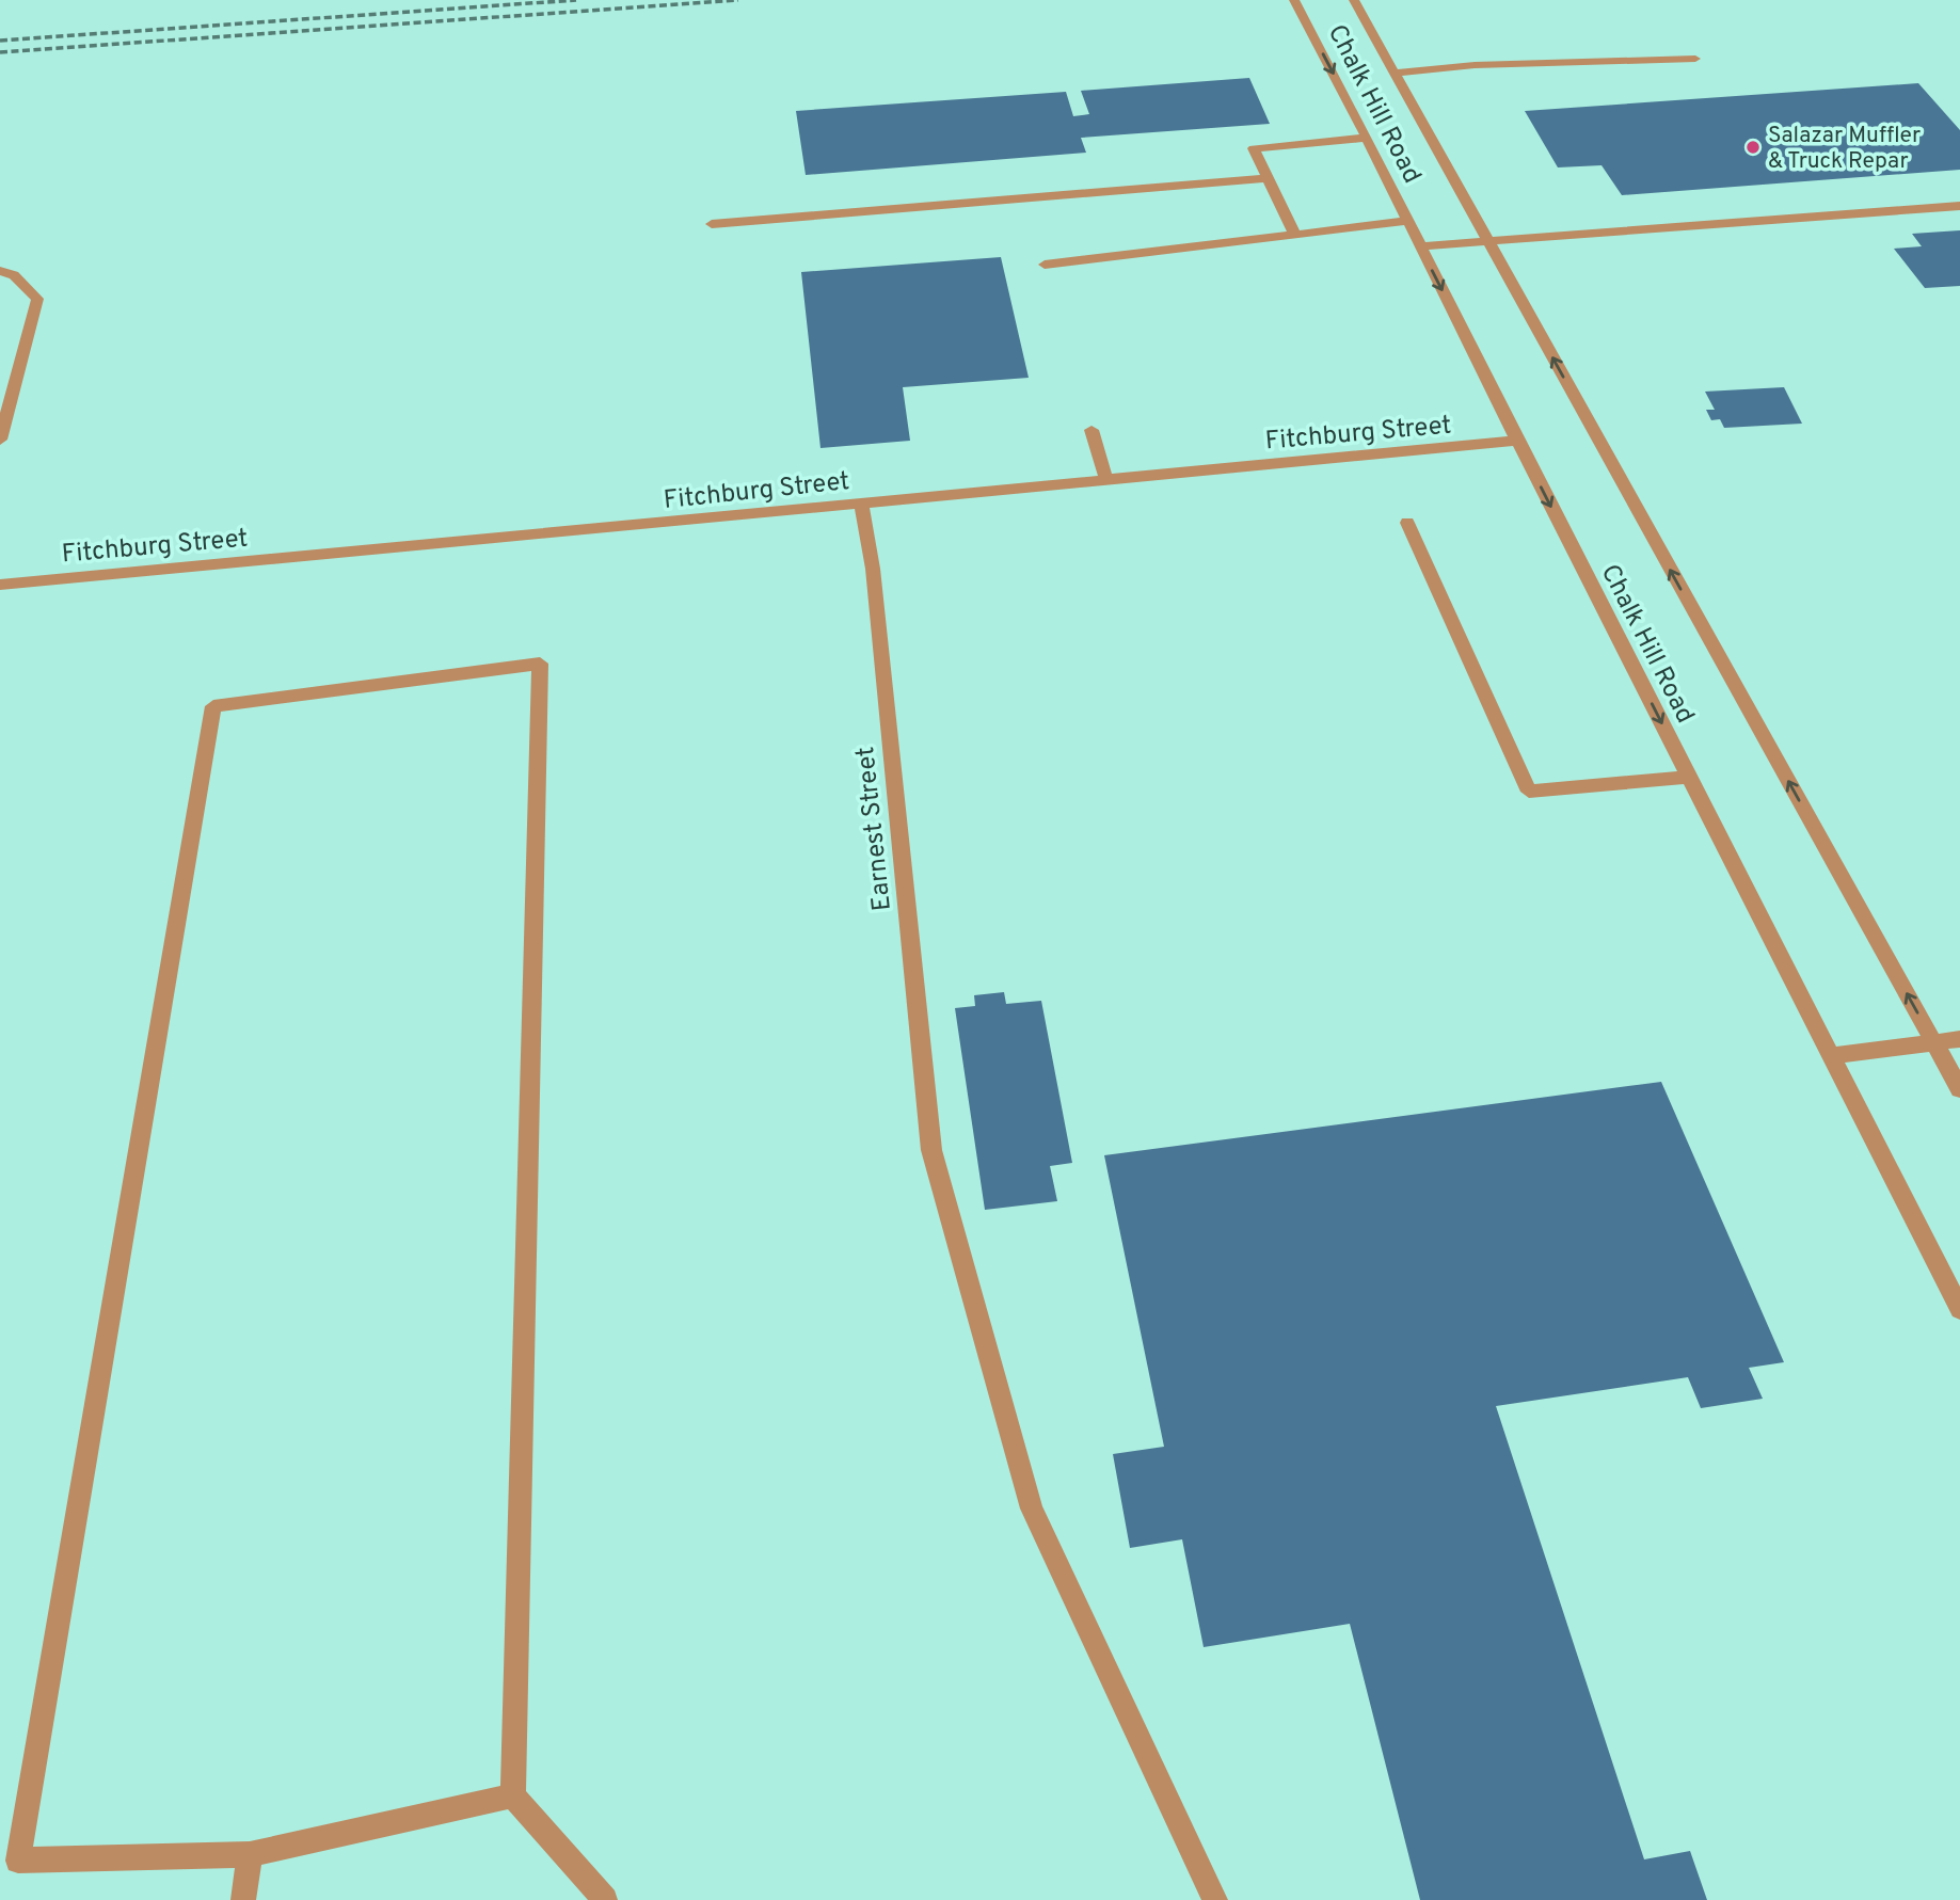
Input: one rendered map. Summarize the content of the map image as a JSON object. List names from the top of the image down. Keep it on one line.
{"streets":{"street":["Chalk Hill Road","Fitchburg Street","Earnest Street"]},"crossings":[["Chalk Hill Road","Fitchburg Street"],["Fitchburg Street","Earnest Street"]],"places":["Salazar Muffler & Truck Repar"]}
